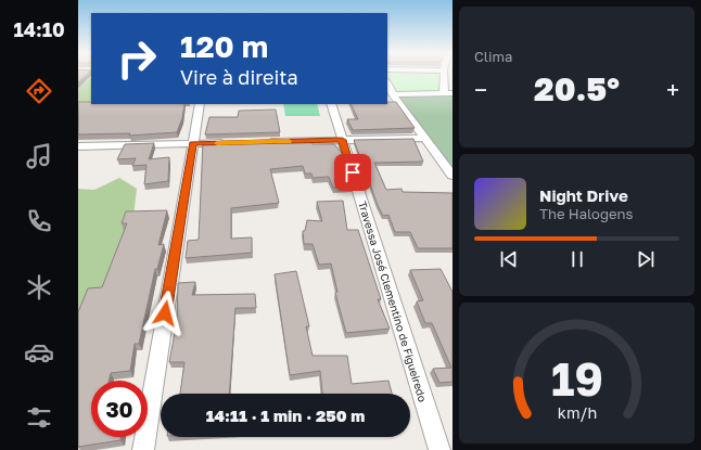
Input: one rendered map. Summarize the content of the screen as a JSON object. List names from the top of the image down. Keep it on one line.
{"streets":{"street":["Travessa José Clementino de Figueiredo"]},"page":{"tabs":"14:10","tile":"Clima","turn":["120 m","Vire à direita"],"heat":["−","20.5°","+"],"song":["Night Drive","The Halogens"],"limit":"30","trip":"14:11 · 1 min · 250 m","gauge":["19","km/h"]}}
